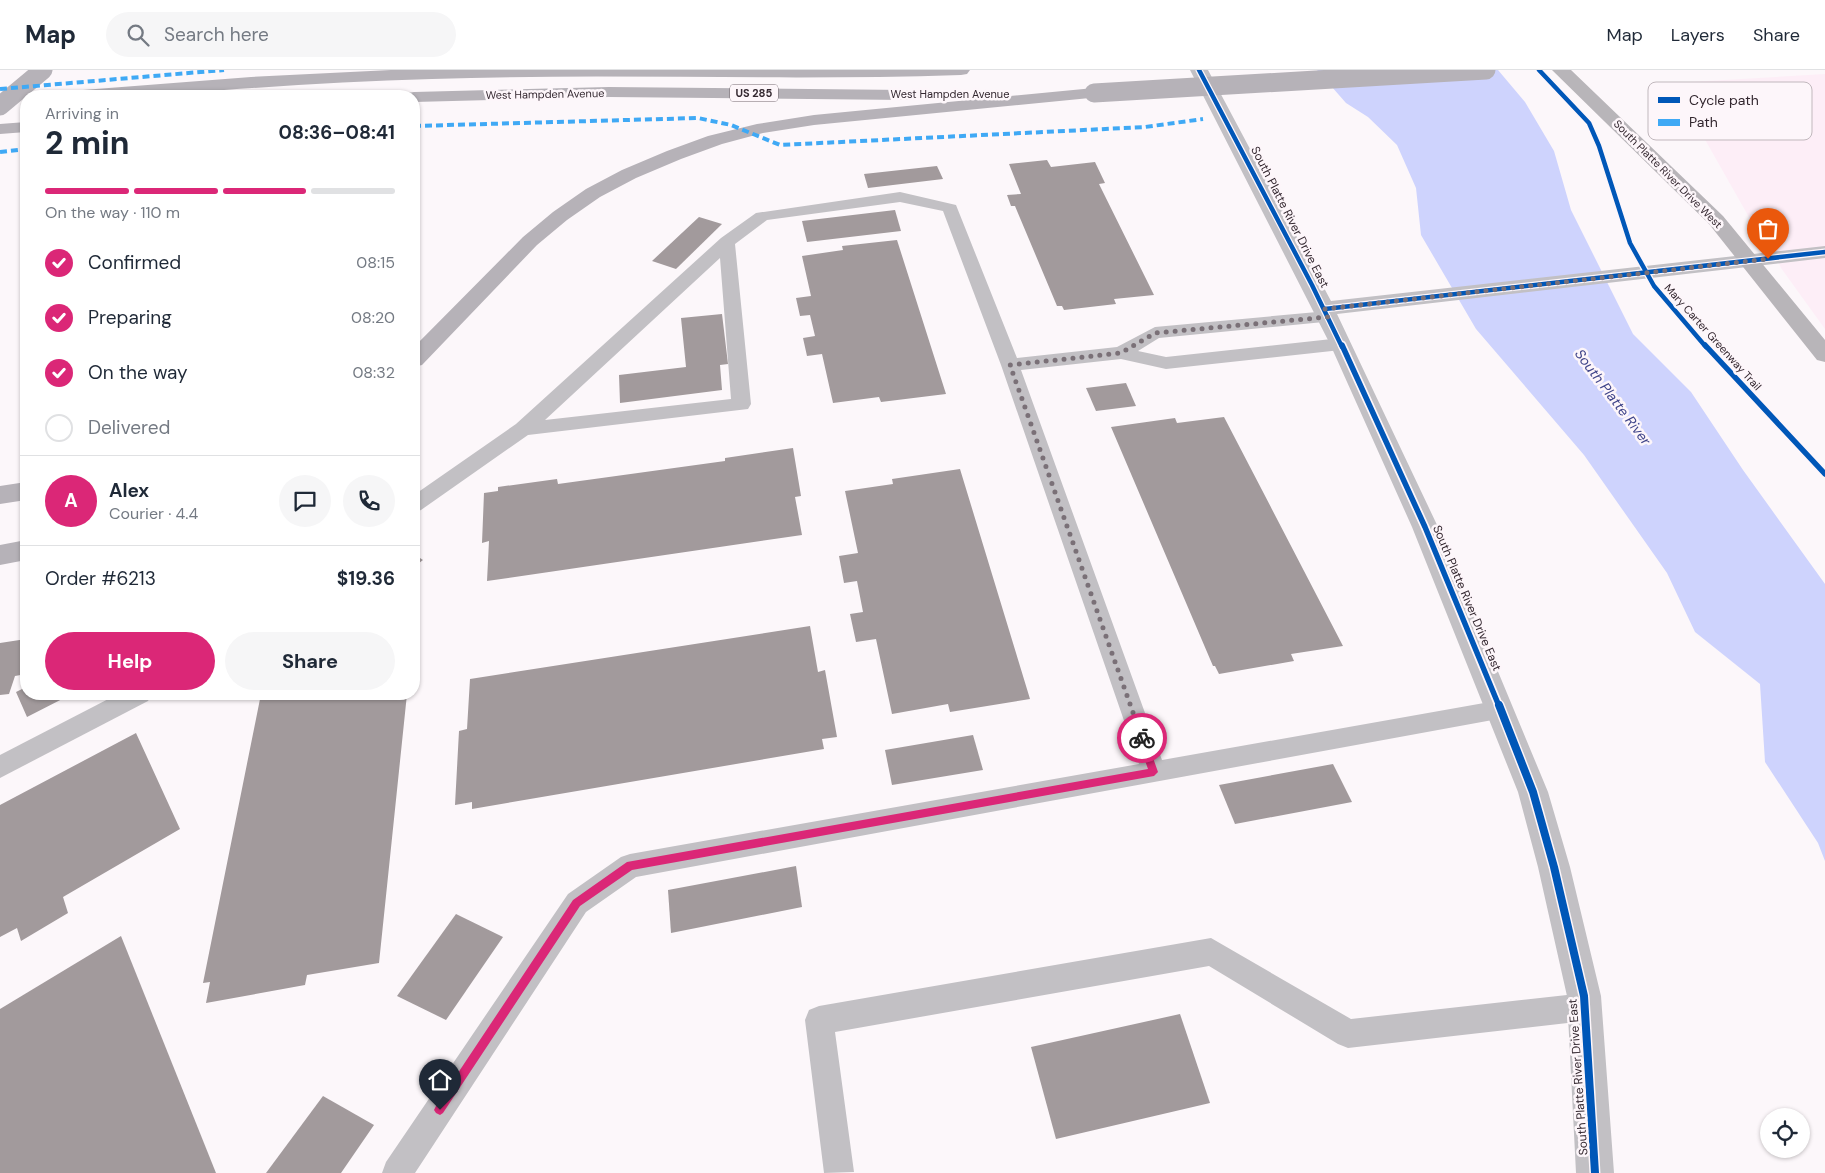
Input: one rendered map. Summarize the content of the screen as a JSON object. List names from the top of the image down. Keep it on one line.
{"streets":{"highway":["US 285","West Hampden Avenue"],"street":["South Platte River Drive West","South Platte River Drive East"],"cycle path":["Mary Carter Greenway Trail"]},"water":["South Platte River"],"legend":["Cycle path","Path"],"page":{"header":"Map","search":"Search here","nav":["Map","Layers","Share"],"heading":["2 min","Arriving in","08:36–08:41"],"panel":["Alex","Courier · 4.4","Order #6213","$19.36"],"bar":"On the way · 110 m","list":[["Confirmed","08:15"],["Preparing","08:20"],["On the way","08:32"],"Delivered"],"round":"A","buttons":["Help","Share"]}}
